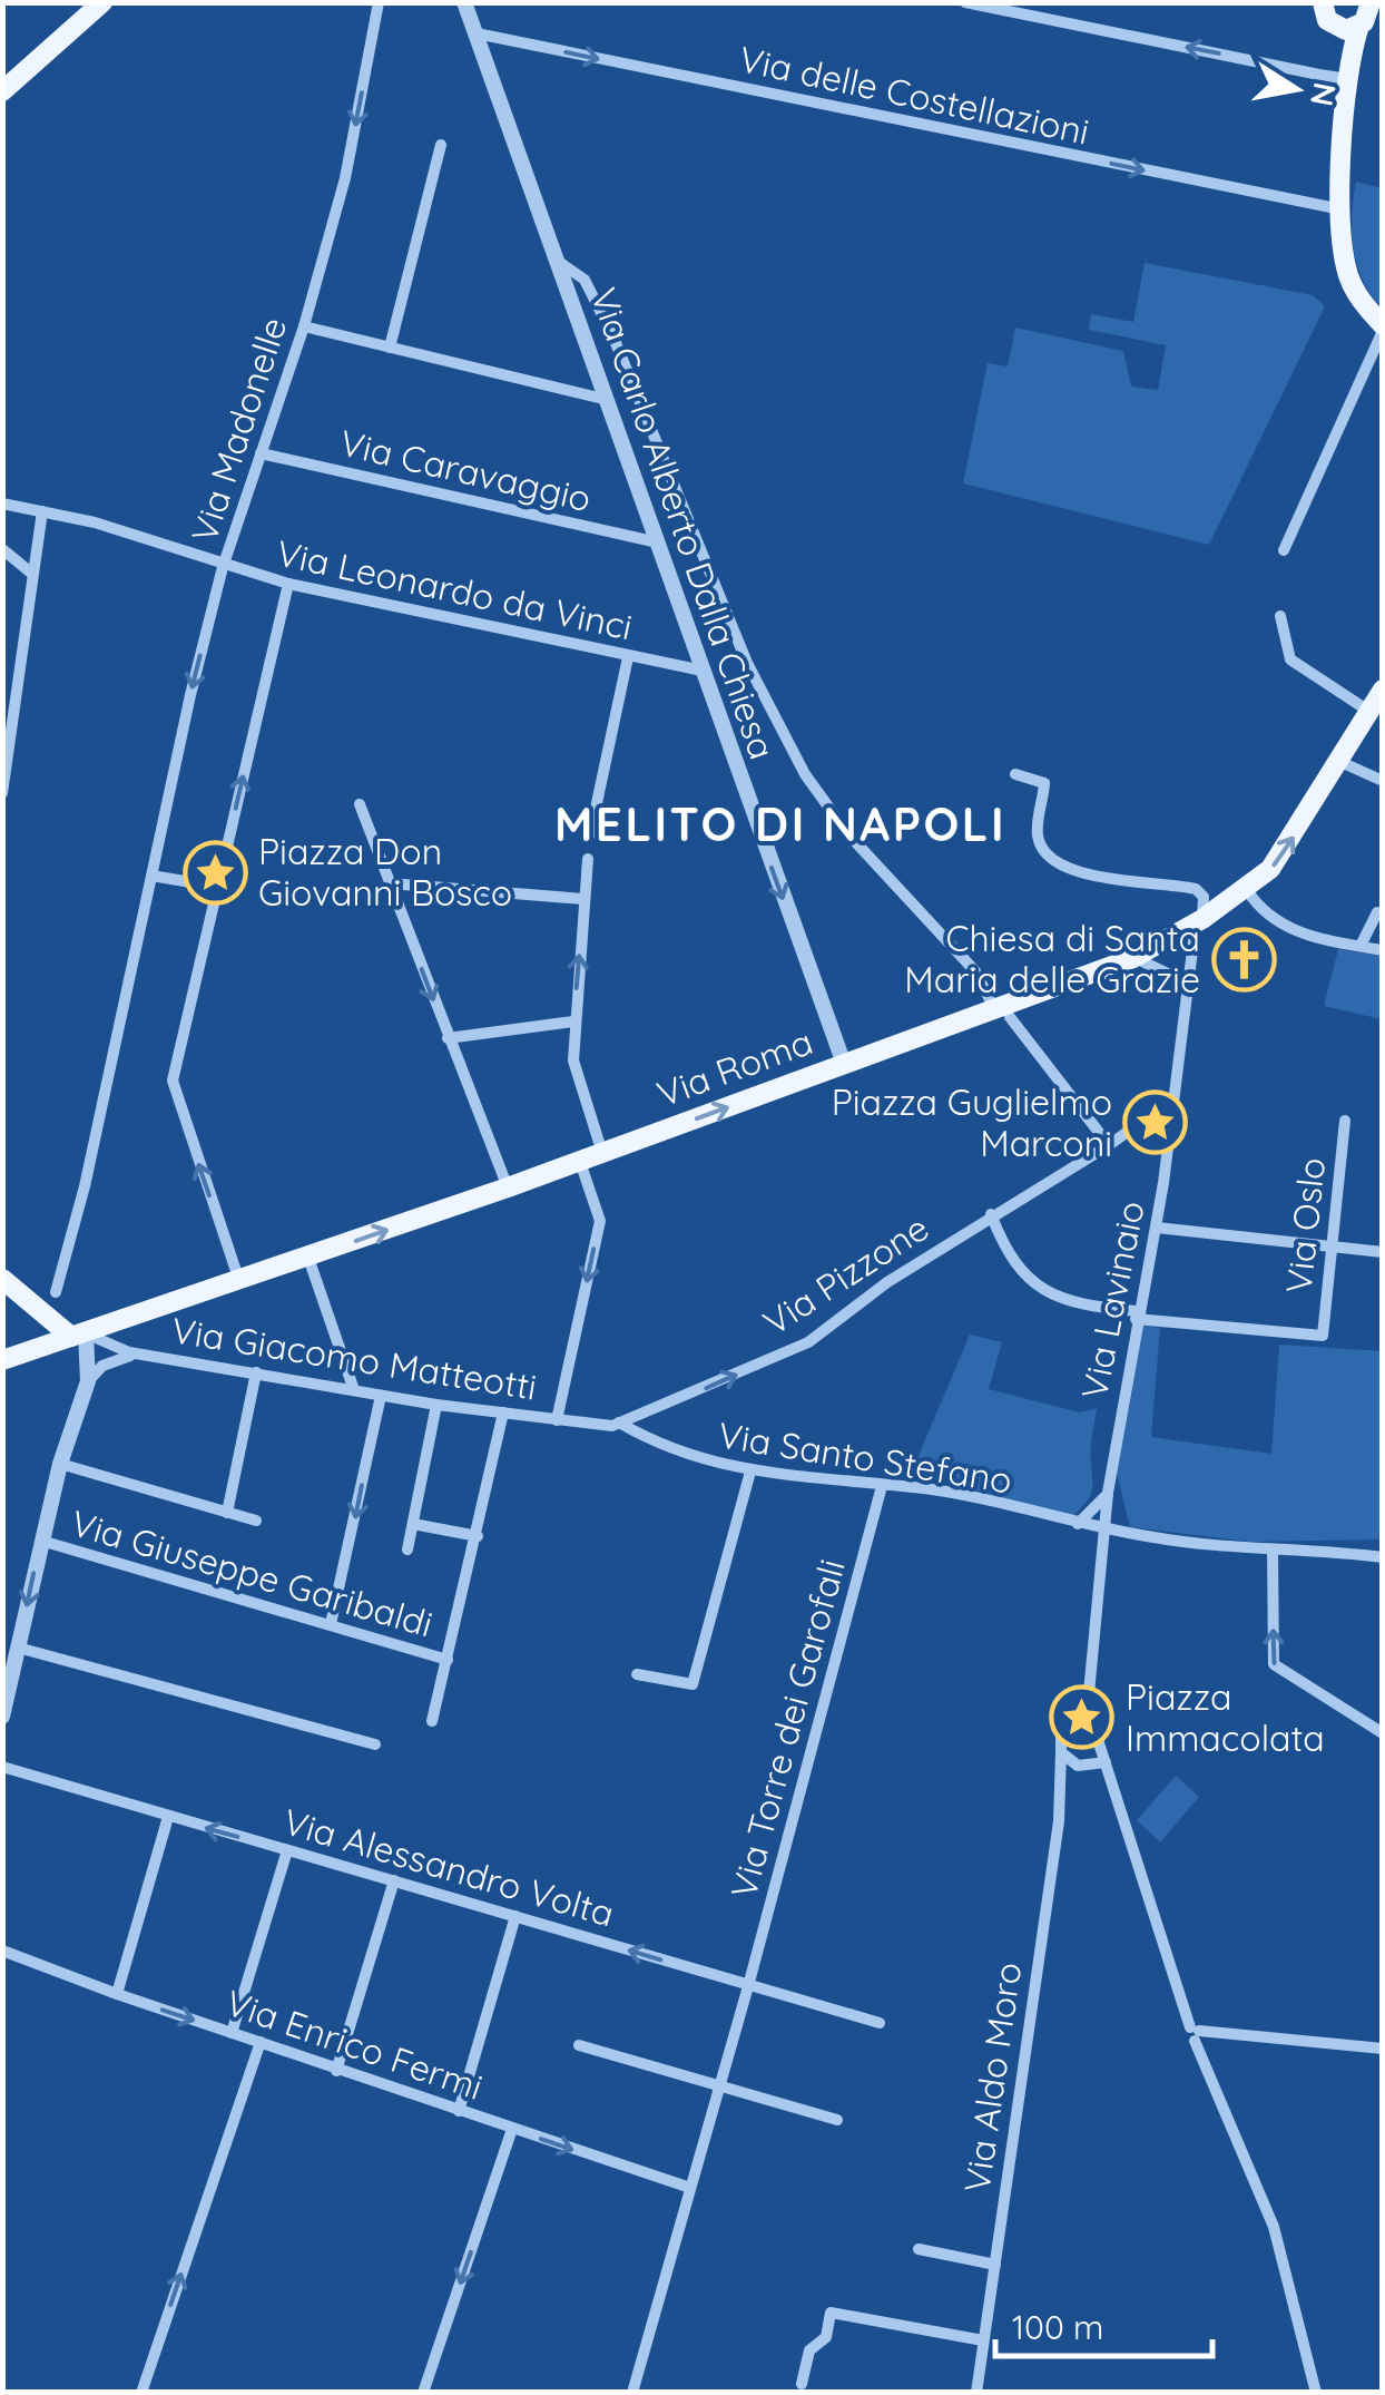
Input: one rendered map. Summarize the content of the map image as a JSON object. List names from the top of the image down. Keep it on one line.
{"streets":{"main road":["Via Roma"],"street":["Via delle Costellazioni","Via Madonelle","Via Caravaggio","Via Carlo Alberto Dalla Chiesa","Via Leonardo da Vinci","Via Oslo","Via Pizzone","Via Lavinaio","Via Giacomo Matteotti","Via Santo Stefano","Via Giuseppe Garibaldi","Via Torre dei Garofali","Via Alessandro Volta","Via Enrico Fermi","Via Aldo Moro"]},"crossings":[["Via delle Costellazioni","Via Carlo Alberto Dalla Chiesa"],["Via Madonelle","Via Caravaggio"],["Via Madonelle","Via Leonardo da Vinci"],["Via Caravaggio","Via Carlo Alberto Dalla Chiesa"],["Via Carlo Alberto Dalla Chiesa","Via Leonardo da Vinci"],["Via Carlo Alberto Dalla Chiesa","Via Roma"],["Via Roma","Via Lavinaio"],["Via Roma","Via Giacomo Matteotti"],["Via Oslo","Via Lavinaio"],["Via Pizzone","Via Giacomo Matteotti"],["Via Pizzone","Via Santo Stefano"],["Via Lavinaio","Via Santo Stefano"],["Via Giacomo Matteotti","Via Santo Stefano"],["Via Santo Stefano","Via Torre dei Garofali"],["Via Torre dei Garofali","Via Alessandro Volta"],["Via Torre dei Garofali","Via Enrico Fermi"]],"one_way":["Via delle Costellazioni","Via Roma","Via Pizzone","Via Alessandro Volta","Via Enrico Fermi"],"districts":["MELITO DI NAPOLI"],"places":{"place":["Piazza Don Giovanni Bosco","Piazza Guglielmo Marconi","Piazza Immacolata"],"church":["Chiesa di Santa Maria delle Grazie"]},"scale_bar":"100 m","north":"right"}
